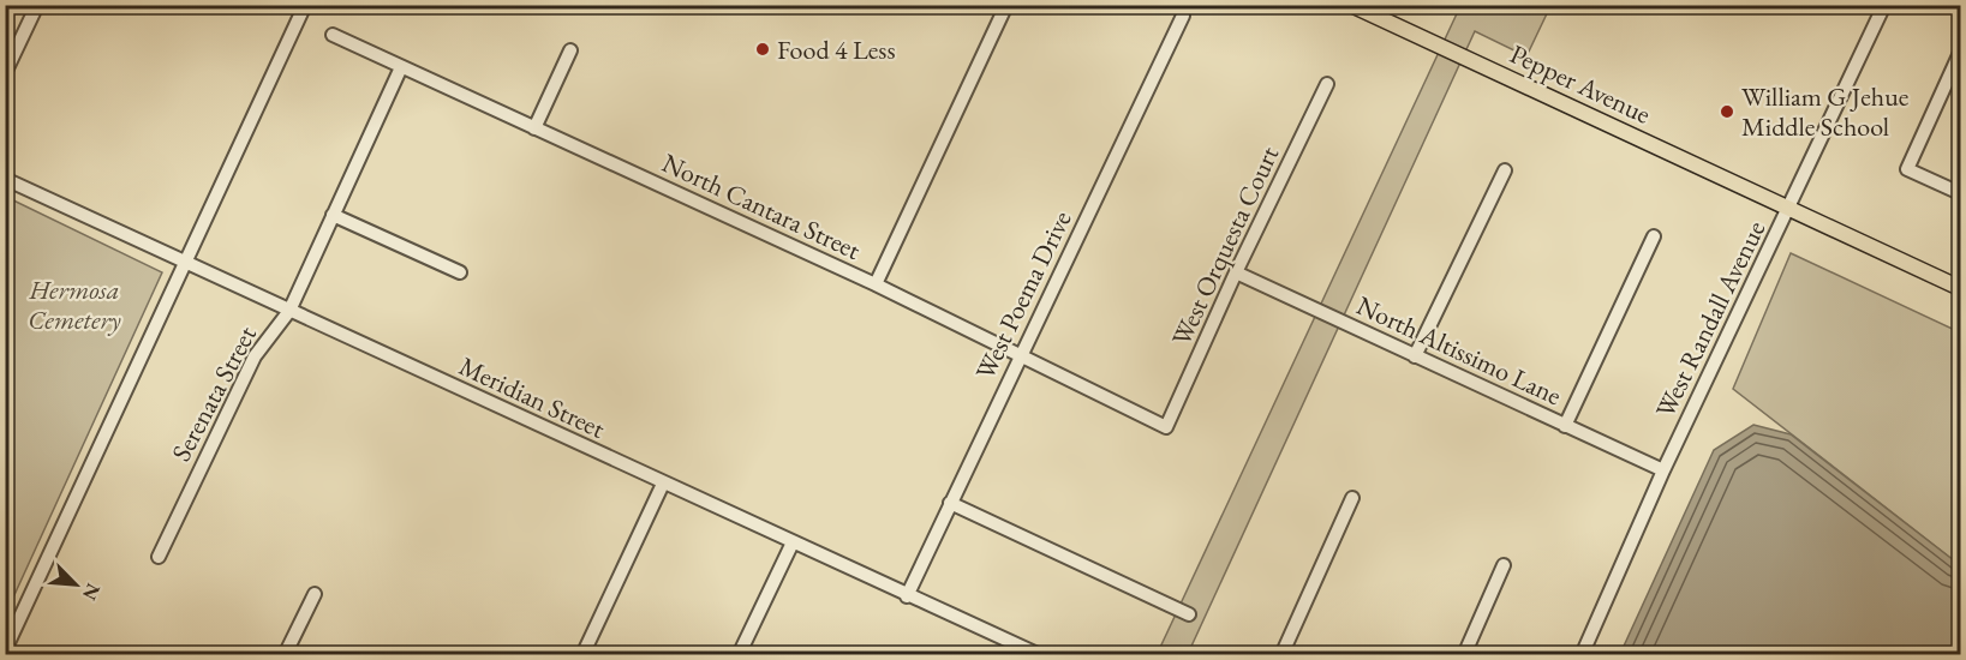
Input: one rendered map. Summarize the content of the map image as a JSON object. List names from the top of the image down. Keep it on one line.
{"streets":{"main road":["Pepper Avenue"],"street":["North Cantara Street","West Orquesta Court","West Poema Drive","West Randall Avenue","North Altissimo Lane","Serenata Street","Meridian Street"]},"crossings":[["Pepper Avenue","West Randall Avenue"],["North Cantara Street","West Orquesta Court"],["North Cantara Street","West Poema Drive"],["North Cantara Street","Serenata Street"],["West Orquesta Court","North Altissimo Lane"],["West Poema Drive","Meridian Street"],["West Randall Avenue","North Altissimo Lane"],["Serenata Street","Meridian Street"]],"parks":["Hermosa Cemetery"],"places":["Food 4 Less","William G Jehue Middle School"],"north":"bottom right"}
